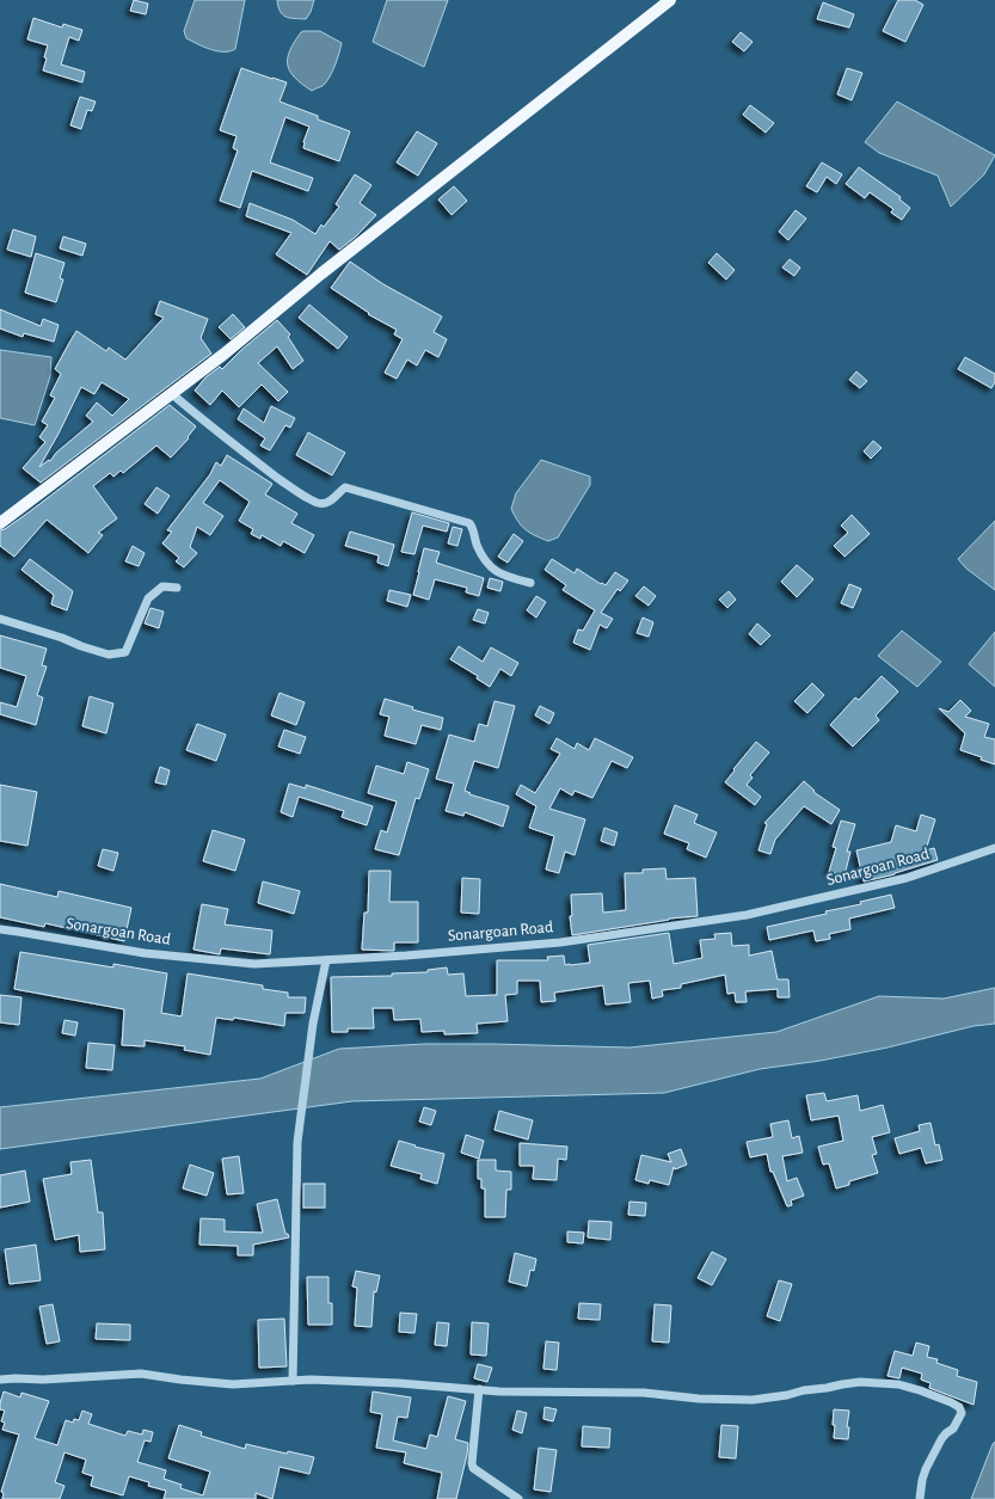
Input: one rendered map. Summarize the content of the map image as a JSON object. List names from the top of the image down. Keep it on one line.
{"streets":{"street":["Sonargoan Road"]}}
